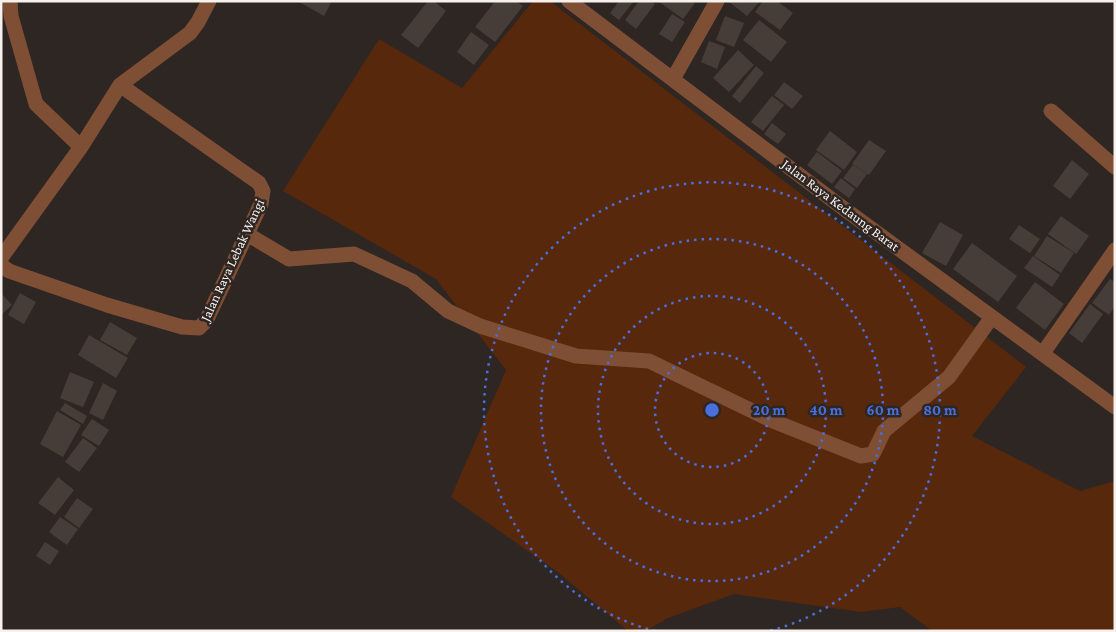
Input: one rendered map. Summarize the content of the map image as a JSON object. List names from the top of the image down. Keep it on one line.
{"streets":{"street":["Jalan Raya Kedaung Barat","Jalan Raya Lebak Wangi"]},"rings":["20 m","40 m","60 m","80 m"]}
